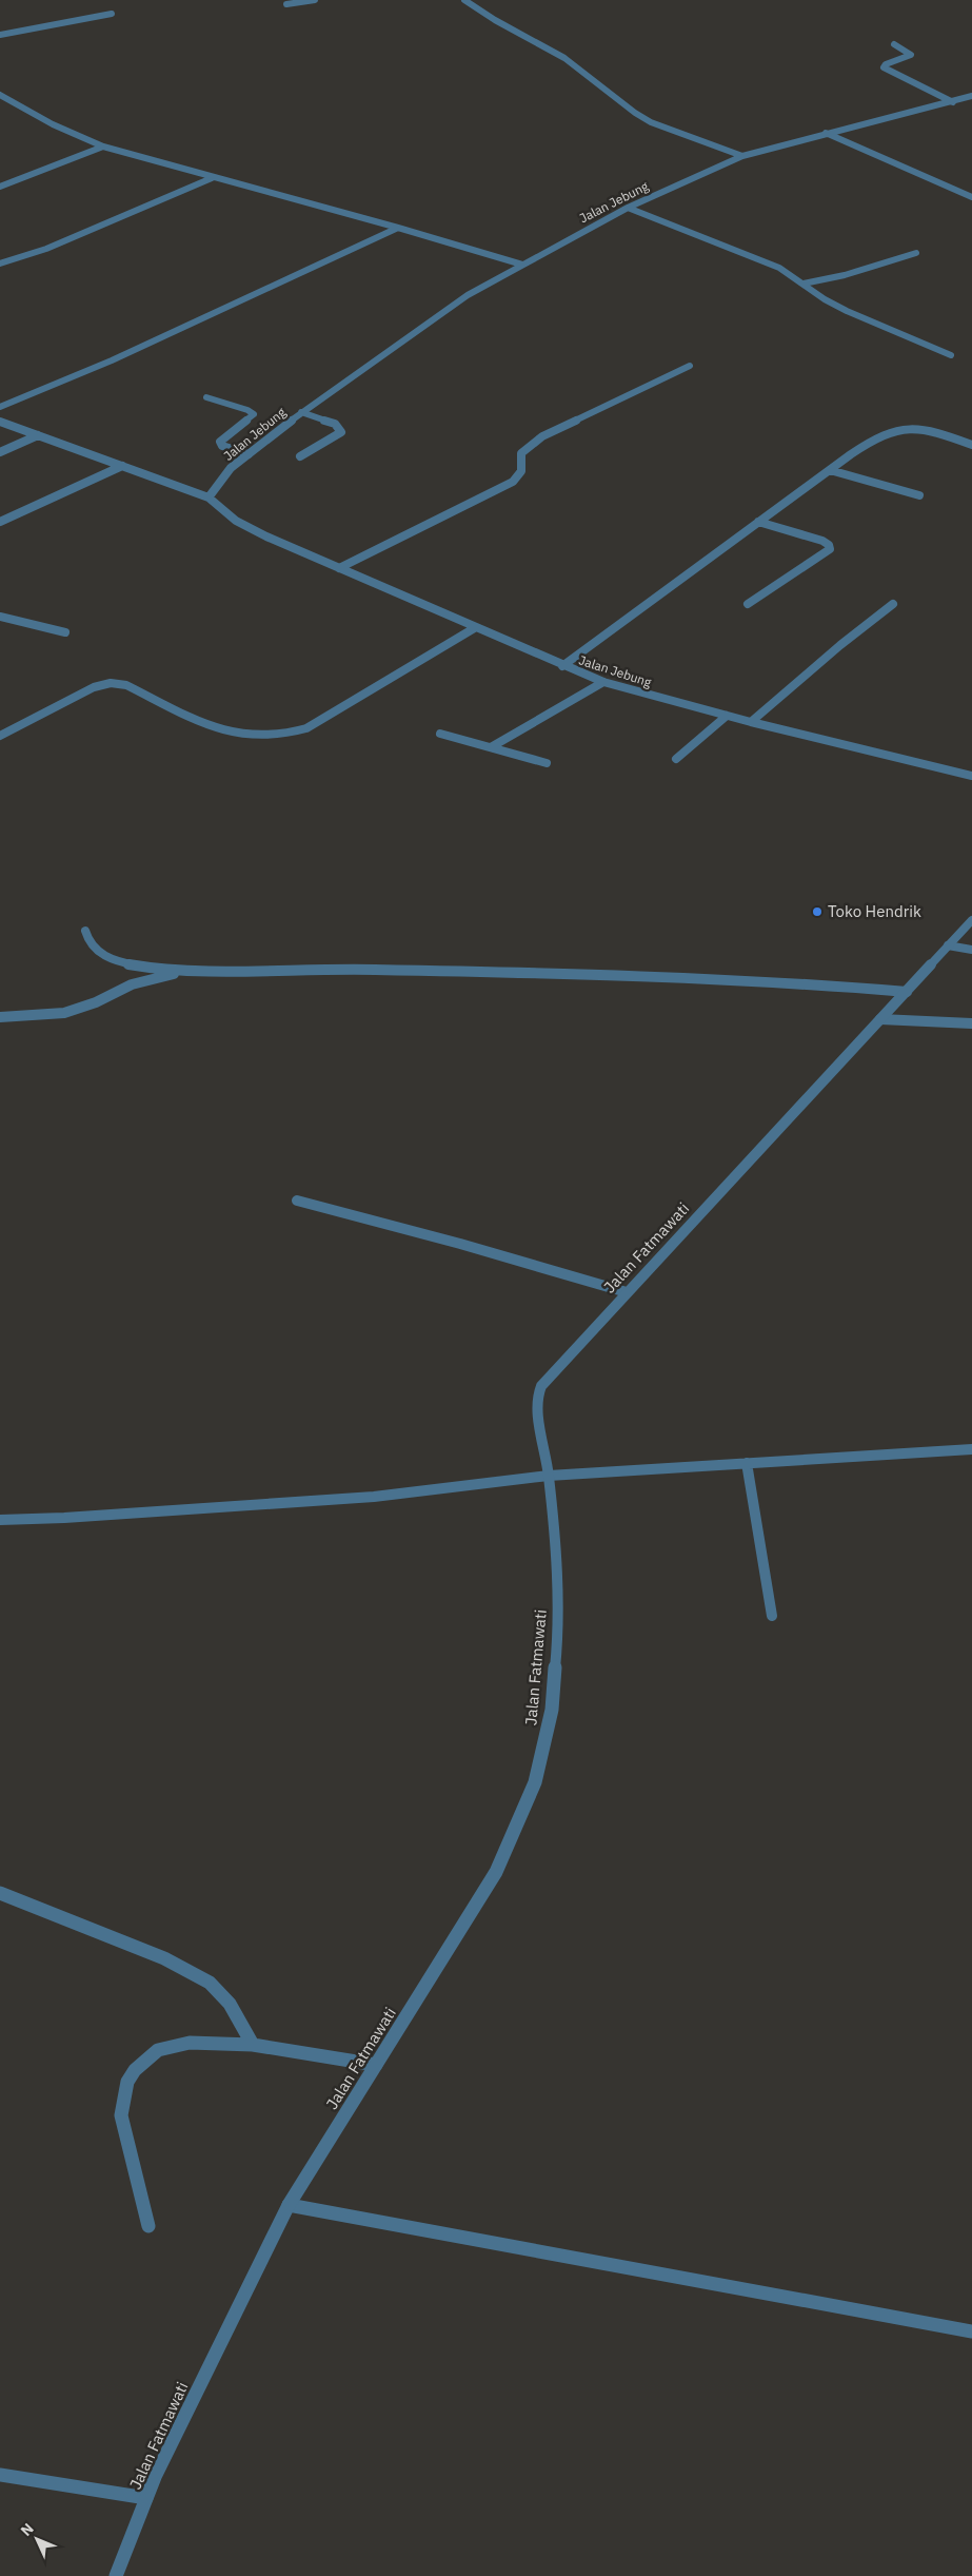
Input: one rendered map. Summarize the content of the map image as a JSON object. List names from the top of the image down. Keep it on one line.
{"streets":{"street":["Jalan Jebung","Jalan Fatmawati"]},"places":["Toko Hendrik"],"north":"top left"}
